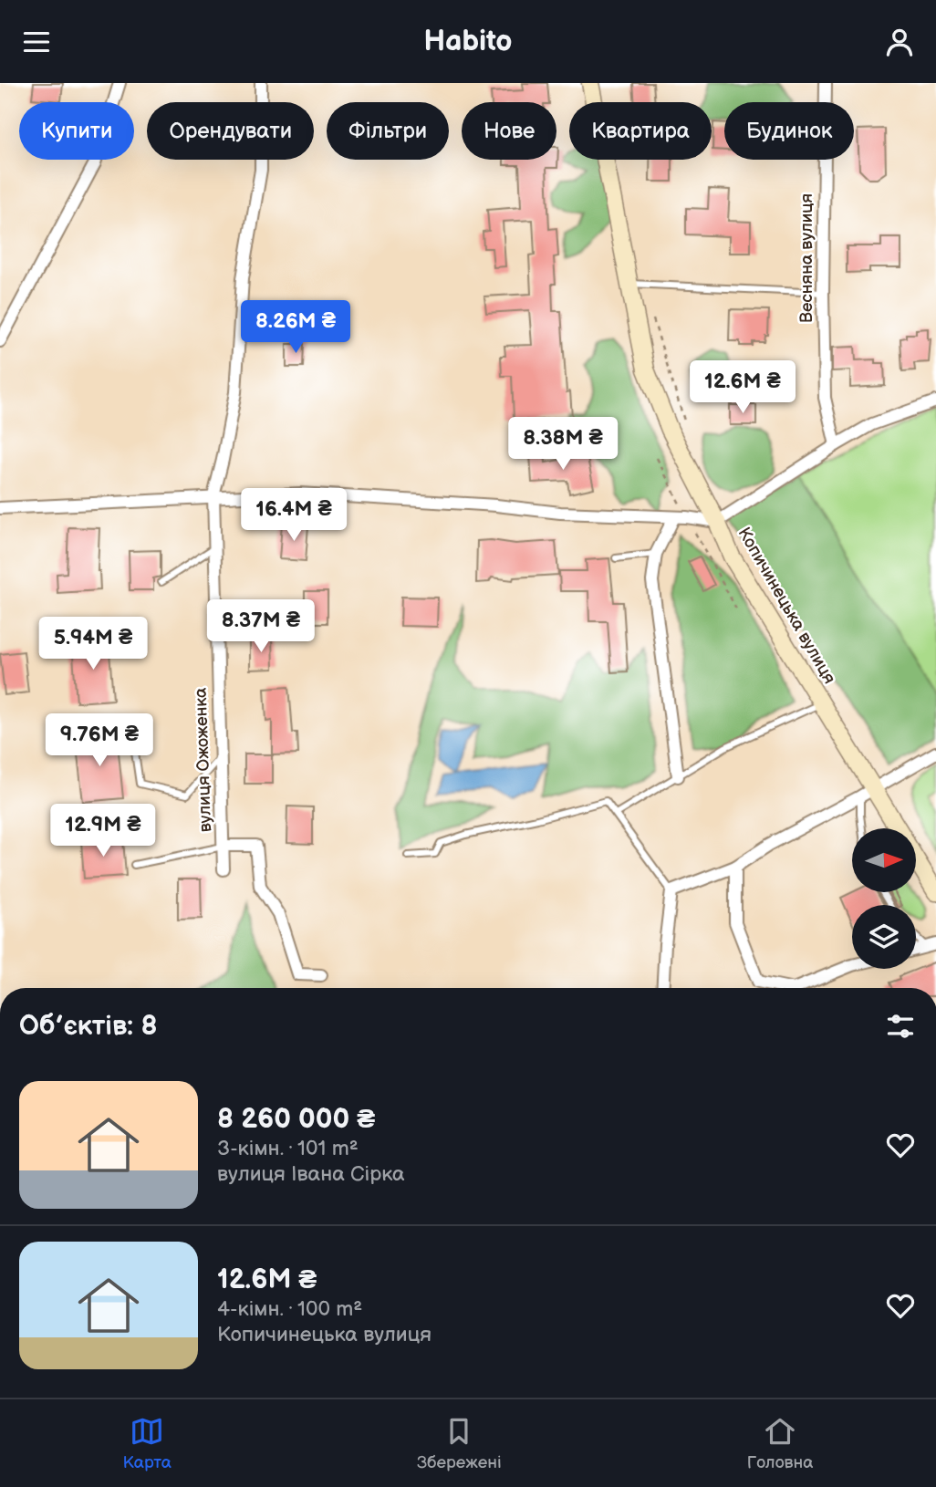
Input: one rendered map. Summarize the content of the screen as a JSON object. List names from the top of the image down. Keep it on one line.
{"streets":{"main road":["Копичинецька вулиця"],"street":["Весняна вулиця","вулиця Ожоженка"]},"north":"right","page":{"header":"Habito","chip":["Купити","Орендувати","Фільтри","Нове","Квартира","Будинок"],"price":["8.26M ₴","12.6M ₴","8.38M ₴","16.4M ₴","8.37M ₴","5.94M ₴","9.76M ₴","12.9M ₴"],"heading":"Об’єктів: 8","list":[{"name":"8 260 000 ₴","note":"3-кімн. · 101 m² · вулиця Івана Сірка"},{"name":"12.6M ₴","note":"4-кімн. · 100 m² · Копичинецька вулиця"}],"tabs":["Карта","Збережені","Головна"]}}
